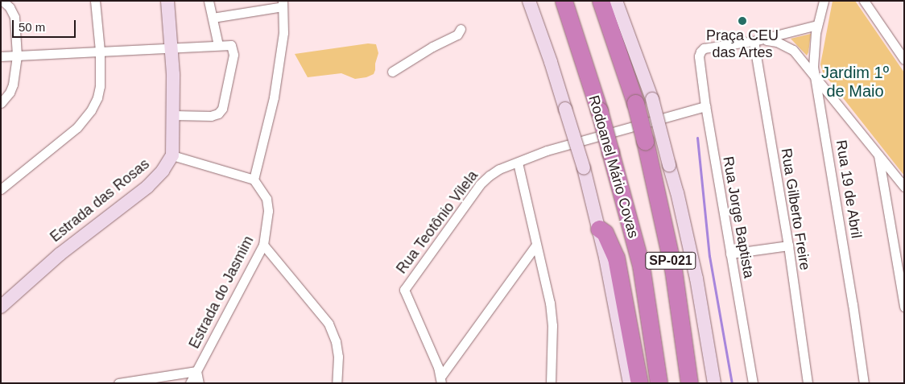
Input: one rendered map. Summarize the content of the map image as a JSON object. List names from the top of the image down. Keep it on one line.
{"streets":{"highway":["Rodoanel Mário Covas","SP-021"],"main road":["Estrada das Rosas"],"street":["Rua 19 de Abril","Rua Gilberto Freire","Rua Jorge Baptista","Rua Teotônio Vilela","Estrada do Jasmim"]},"crossings":[["Rua Gilberto Freire","Rua Jorge Baptista"],["Rua Jorge Baptista","Rua Teotônio Vilela"]],"districts":["Jardim 1º de Maio"],"places":["Praça CEU das Artes"],"scale_bar":"50 m"}
